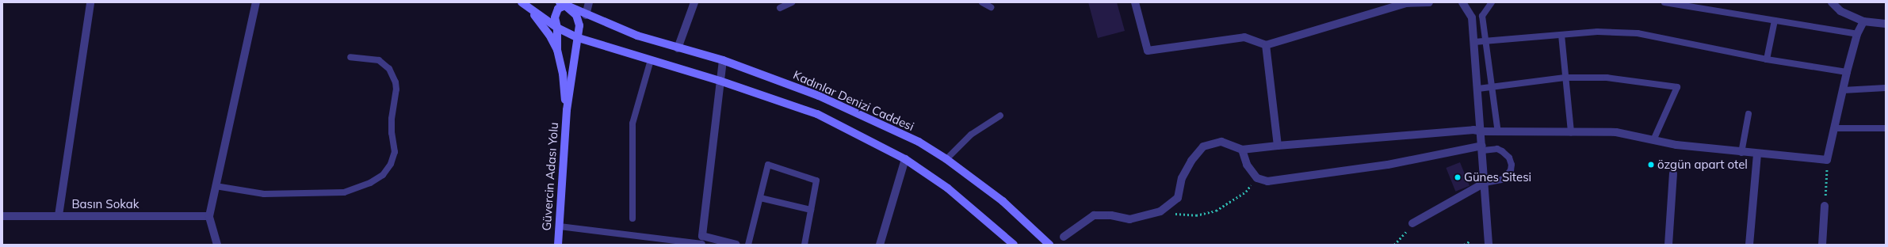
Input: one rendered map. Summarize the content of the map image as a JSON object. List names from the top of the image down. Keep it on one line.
{"streets":{"main road":["Kadınlar Denizi Caddesi","Güvercin Adası Yolu"],"street":["Basın Sokak"]},"places":["özgün apart otel","Günes Sitesi"]}
